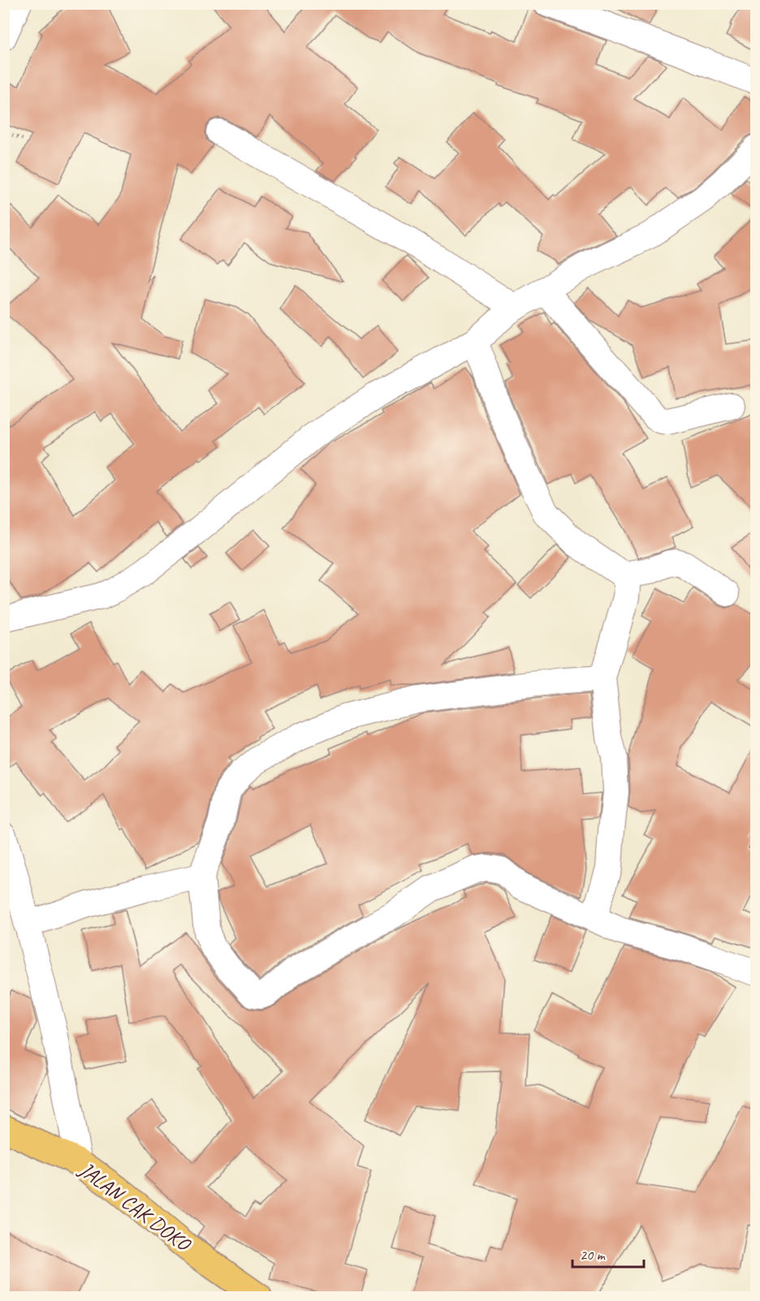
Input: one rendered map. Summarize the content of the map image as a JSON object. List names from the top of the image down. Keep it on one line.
{"streets":{"main road":["JALAN CAK DOKO"]},"scale_bar":"20 m"}
